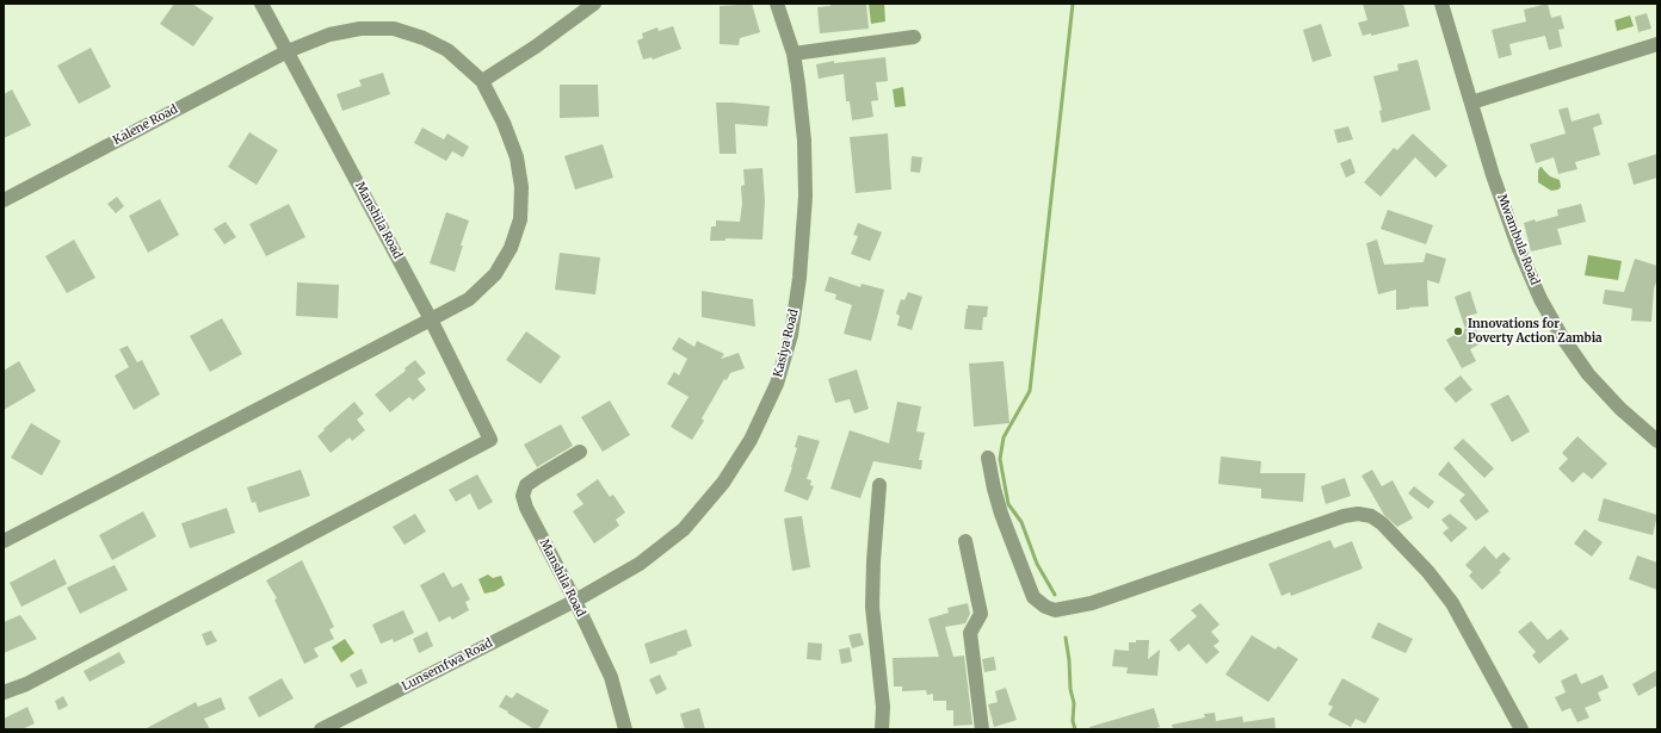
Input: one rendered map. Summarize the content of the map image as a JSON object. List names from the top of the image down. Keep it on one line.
{"streets":{"street":["Kalene Road","Manshila Road","Mwambula Road","Kasiya Road","Lunsemfwa Road"]},"crossings":[["Kalene Road","Manshila Road"],["Manshila Road","Kasiya Road"],["Manshila Road","Lunsemfwa Road"],["Kasiya Road","Lunsemfwa Road"]],"places":["Innovations for Poverty Action Zambia"]}
